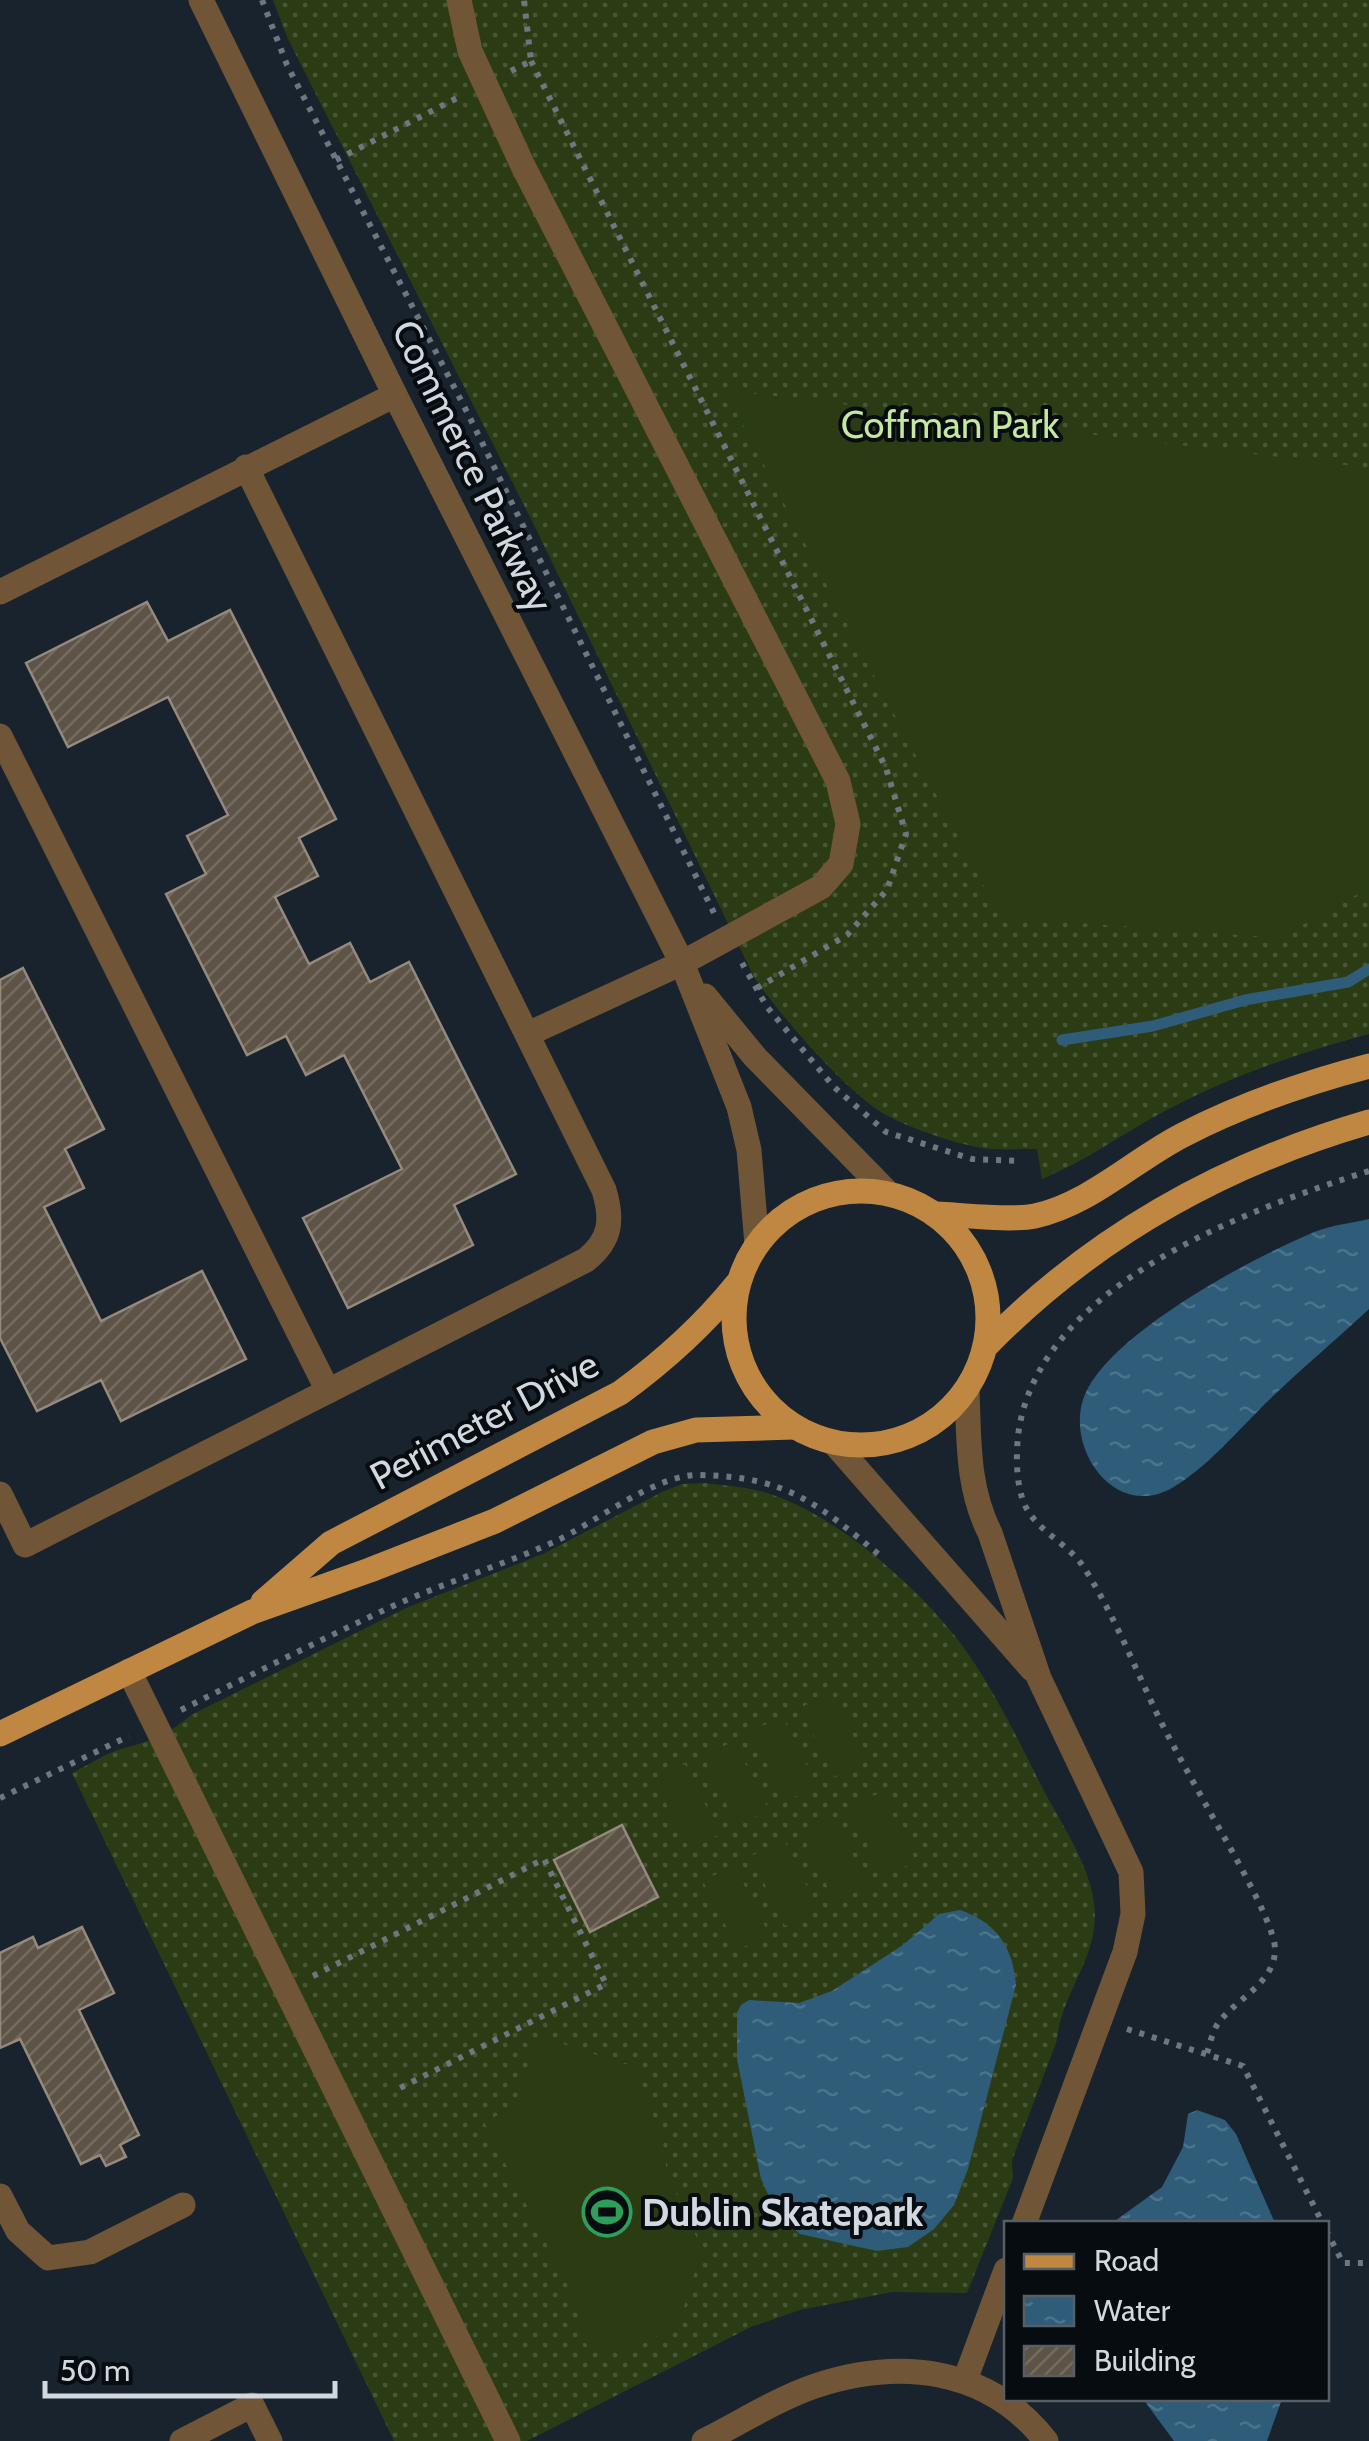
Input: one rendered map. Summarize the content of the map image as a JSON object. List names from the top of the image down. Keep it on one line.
{"streets":{"main road":["Perimeter Drive"],"street":["Commerce Parkway"]},"crossings":[["Commerce Parkway","Perimeter Drive"]],"parks":["Coffman Park"],"places":{"sports":["Dublin Skatepark"]},"legend":["Road","Water","Building"],"scale_bar":"50 m"}
